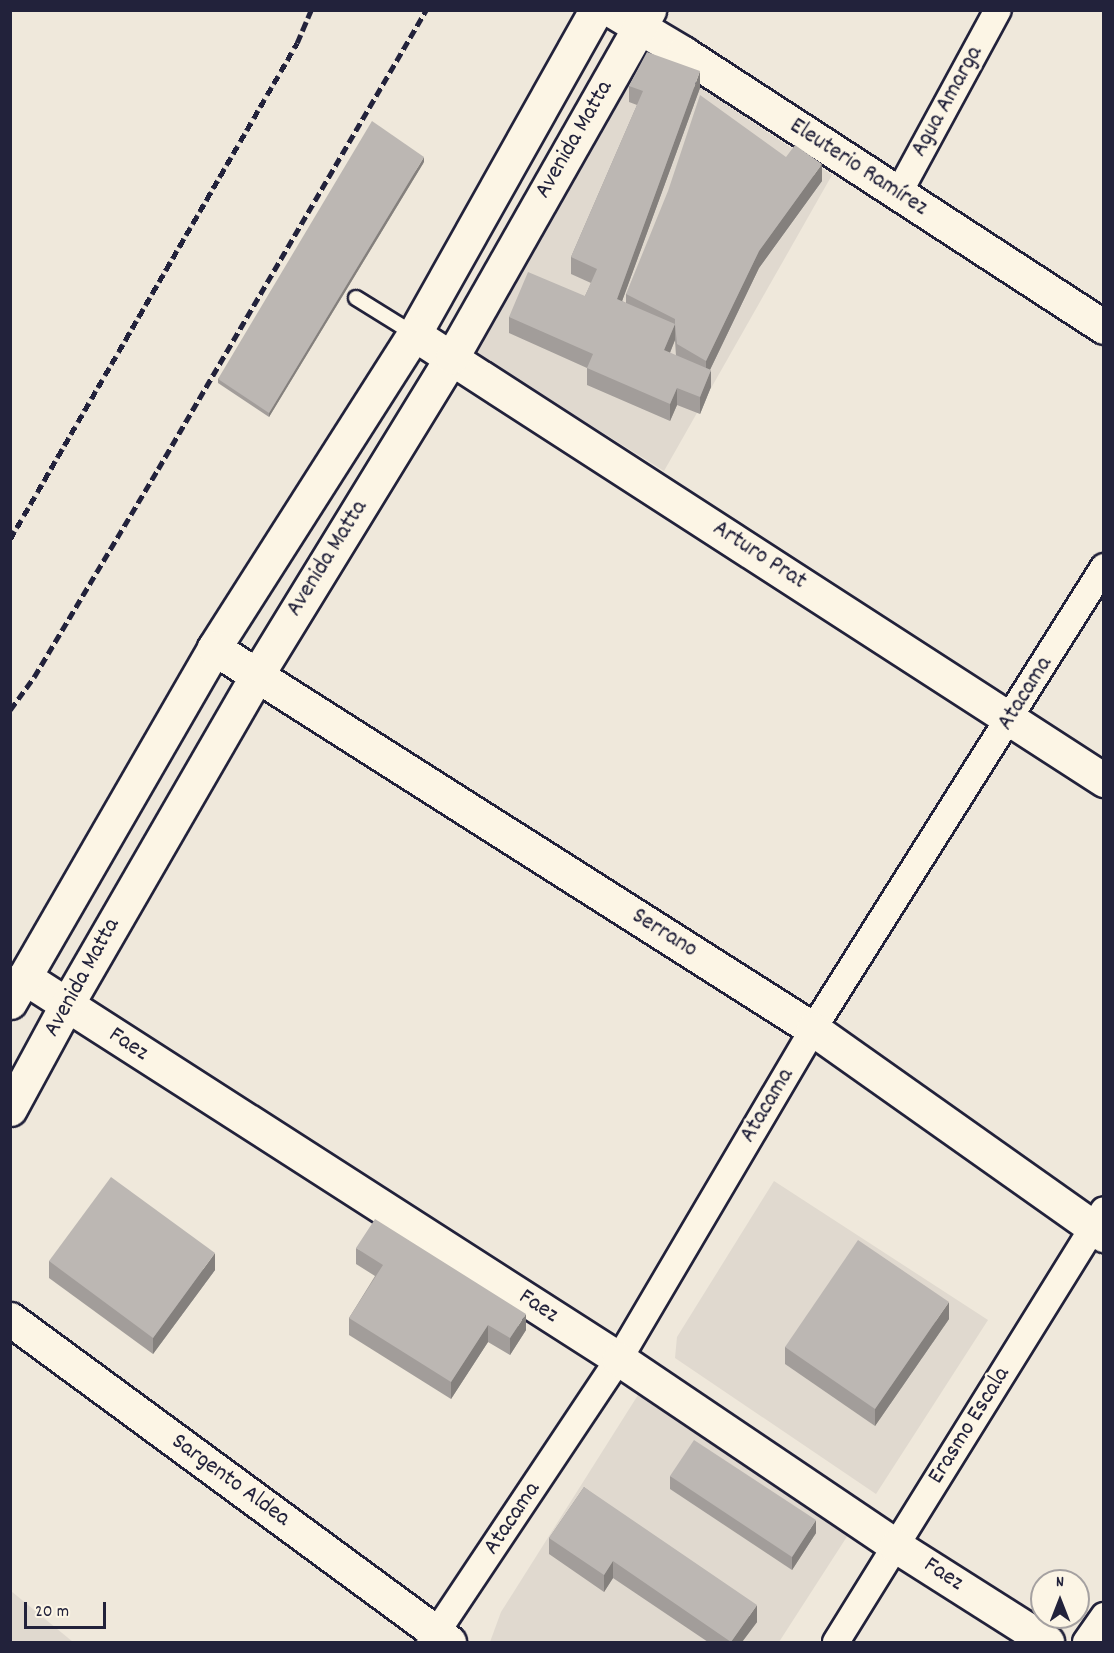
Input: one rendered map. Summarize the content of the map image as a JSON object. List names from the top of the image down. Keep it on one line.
{"streets":{"main road":["Avenida Matta","Eleuterio Ramírez","Arturo Prat","Serrano","Faez","Sargento Aldea"],"street":["Agua Amarga","Atacama","Erasmo Escala"]},"crossings":[["Agua Amarga","Eleuterio Ramírez"],["Avenida Matta","Eleuterio Ramírez"],["Avenida Matta","Arturo Prat"],["Avenida Matta","Serrano"],["Avenida Matta","Faez"],["Arturo Prat","Atacama"],["Atacama","Serrano"],["Atacama","Faez"],["Atacama","Sargento Aldea"],["Serrano","Erasmo Escala"],["Faez","Erasmo Escala"]],"scale_bar":"20 m","north":"top"}
